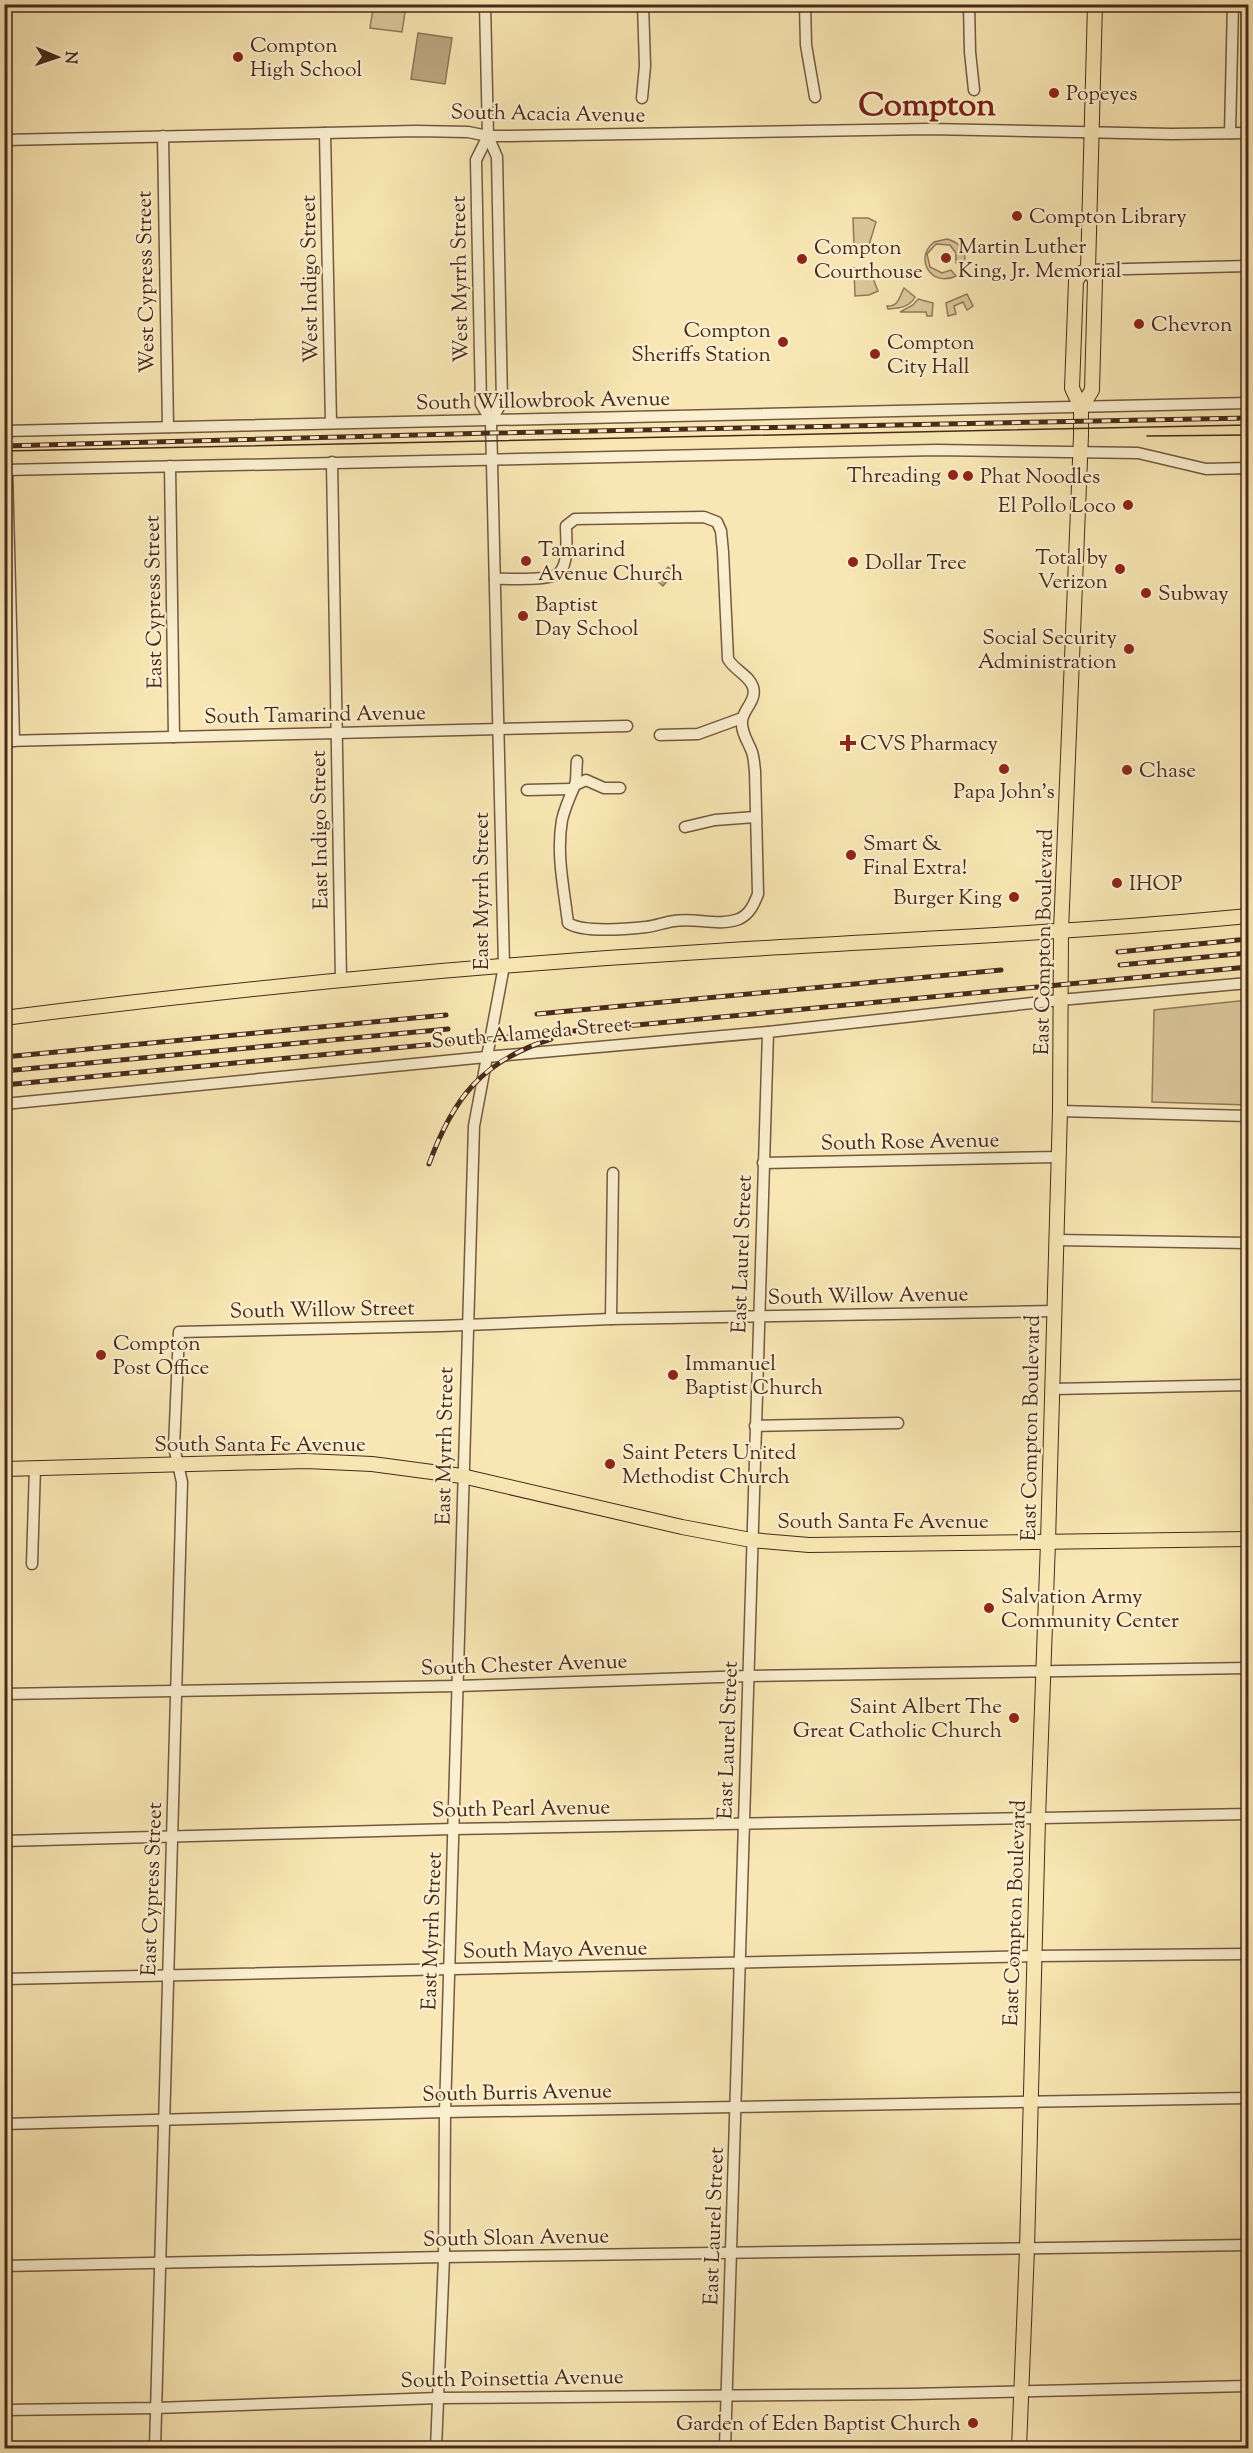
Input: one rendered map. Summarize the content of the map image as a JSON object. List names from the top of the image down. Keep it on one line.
{"streets":{"main road":["East Compton Boulevard","South Santa Fe Avenue"],"street":["South Acacia Avenue","West Indigo Street","West Myrrh Street","West Cypress Street","South Willowbrook Avenue","East Cypress Street","South Tamarind Avenue","East Indigo Street","East Myrrh Street","South Alameda Street","South Rose Avenue","East Laurel Street","South Willow Avenue","South Willow Street","South Chester Avenue","South Pearl Avenue","South Mayo Avenue","South Burris Avenue","South Sloan Avenue","South Poinsettia Avenue"]},"crossings":[["South Acacia Avenue","West Indigo Street"],["South Acacia Avenue","West Myrrh Street"],["South Acacia Avenue","West Cypress Street"],["West Indigo Street","South Willowbrook Avenue"],["West Myrrh Street","South Willowbrook Avenue"],["West Myrrh Street","East Myrrh Street"],["West Cypress Street","South Willowbrook Avenue"],["South Willowbrook Avenue","East Compton Boulevard"],["East Cypress Street","South Tamarind Avenue"],["East Cypress Street","South Willow Street"],["East Cypress Street","South Santa Fe Avenue"],["East Cypress Street","South Chester Avenue"],["East Cypress Street","South Pearl Avenue"],["East Cypress Street","South Mayo Avenue"],["East Cypress Street","South Burris Avenue"],["East Cypress Street","South Sloan Avenue"],["East Cypress Street","South Poinsettia Avenue"],["South Tamarind Avenue","East Indigo Street"],["South Tamarind Avenue","East Myrrh Street"],["East Myrrh Street","South Alameda Street"],["East Myrrh Street","South Willow Avenue"],["East Myrrh Street","South Willow Street"],["East Myrrh Street","South Santa Fe Avenue"],["East Myrrh Street","South Chester Avenue"],["East Myrrh Street","South Pearl Avenue"],["East Myrrh Street","South Mayo Avenue"],["East Myrrh Street","South Burris Avenue"],["East Myrrh Street","South Sloan Avenue"],["East Myrrh Street","South Poinsettia Avenue"],["East Compton Boulevard","South Alameda Street"],["East Compton Boulevard","South Rose Avenue"],["East Compton Boulevard","South Willow Avenue"],["East Compton Boulevard","South Santa Fe Avenue"],["East Compton Boulevard","South Chester Avenue"],["East Compton Boulevard","South Pearl Avenue"],["East Compton Boulevard","South Mayo Avenue"],["East Compton Boulevard","South Burris Avenue"],["East Compton Boulevard","South Sloan Avenue"],["East Compton Boulevard","South Poinsettia Avenue"],["South Alameda Street","East Laurel Street"],["South Rose Avenue","East Laurel Street"],["East Laurel Street","South Willow Avenue"],["East Laurel Street","South Santa Fe Avenue"],["East Laurel Street","South Chester Avenue"],["East Laurel Street","South Pearl Avenue"],["East Laurel Street","South Mayo Avenue"],["East Laurel Street","South Burris Avenue"],["East Laurel Street","South Sloan Avenue"],["East Laurel Street","South Poinsettia Avenue"],["South Willow Avenue","South Willow Street"]],"districts":["Compton"],"places":{"other":["Compton High School","Popeyes","Compton Library","Martin Luther King, Jr. Memorial","Compton Courthouse","Chevron","Compton Sheriffs Station","Compton City Hall","Threading","Phat Noodles","El Pollo Loco","Tamarind Avenue Church","Dollar Tree","Total by Verizon","Subway","Baptist Day School","Social Security Administration","Papa John's","Chase","Smart & Final Extra!","IHOP","Burger King","Compton Post Office","Immanuel Baptist Church","Saint Peters United Methodist Church","Salvation Army Community Center","Saint Albert The Great Catholic Church","Garden of Eden Baptist Church"],"health":["CVS Pharmacy"]},"north":"right"}
